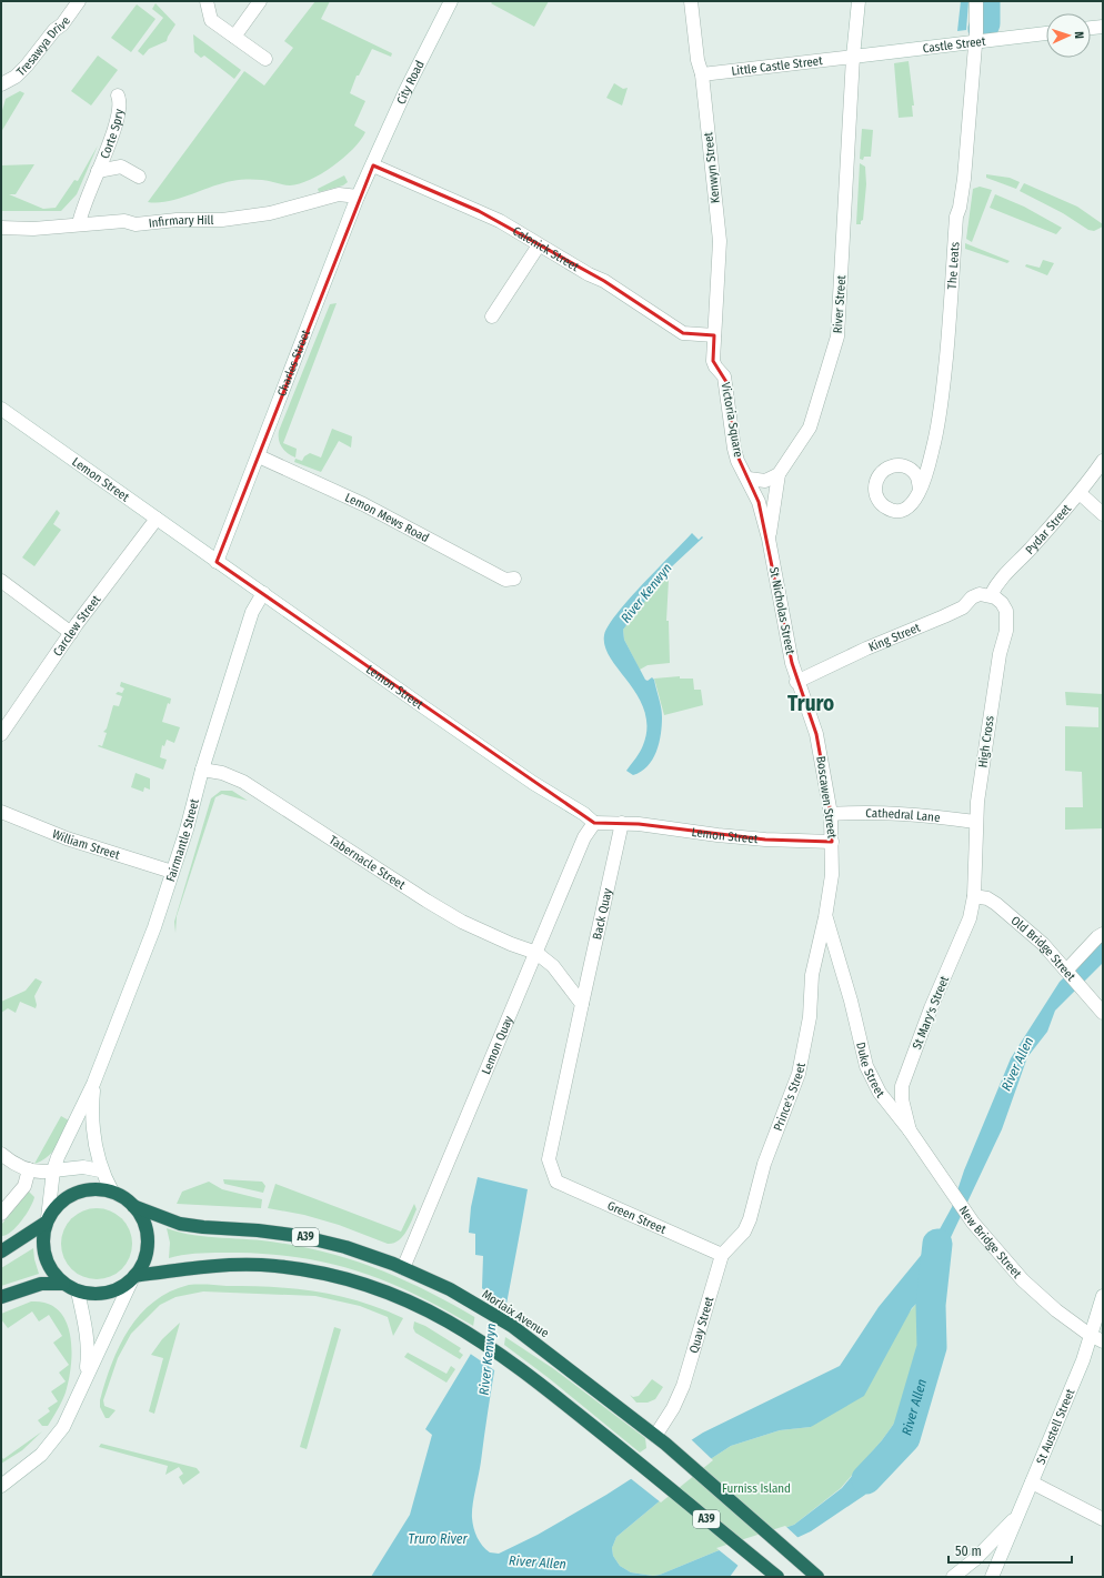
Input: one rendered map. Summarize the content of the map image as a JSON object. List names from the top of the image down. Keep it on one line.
{"streets":{"highway":["A39","Morlaix Avenue"],"street":["Castle Street","Tresawya Drive","Little Castle Street","City Road","Corte Spry","Kenwyn Street","Infirmary Hill","Calenick Street","The Leats","River Street","Charles Street","Victoria Square","Lemon Street","Lemon Mews Road","Pydar Street","St Nicholas Street","Carclew Street","King Street","High Cross","Boscawen Street","Cathedral Lane","Fairmantle Street","William Street","Tabernacle Street","Back Quay","Old Bridge Street","St Mary's Street","Lemon Quay","Duke Street","Prince's Street","Green Street","New Bridge Street","Quay Street","St Austell Street"]},"crossings":[["Castle Street","Little Castle Street"],["Castle Street","The Leats"],["Castle Street","River Street"],["Little Castle Street","Kenwyn Street"],["Little Castle Street","River Street"],["City Road","Calenick Street"],["City Road","Charles Street"],["Corte Spry","Infirmary Hill"],["Kenwyn Street","Calenick Street"],["Kenwyn Street","Victoria Square"],["Infirmary Hill","Charles Street"],["Calenick Street","Charles Street"],["Calenick Street","Victoria Square"],["River Street","Victoria Square"],["River Street","St Nicholas Street"],["Charles Street","Lemon Street"],["Charles Street","Lemon Mews Road"],["Victoria Square","St Nicholas Street"],["Lemon Street","Carclew Street"],["Lemon Street","Boscawen Street"],["Lemon Street","Fairmantle Street"],["Lemon Street","Back Quay"],["Lemon Street","Lemon Quay"],["Pydar Street","King Street"],["Pydar Street","High Cross"],["St Nicholas Street","King Street"],["St Nicholas Street","Boscawen Street"],["King Street","High Cross"],["King Street","Boscawen Street"],["High Cross","Cathedral Lane"],["High Cross","Old Bridge Street"],["High Cross","St Mary's Street"],["Boscawen Street","Cathedral Lane"],["Boscawen Street","Duke Street"],["Boscawen Street","Prince's Street"],["Fairmantle Street","William Street"],["Fairmantle Street","Tabernacle Street"],["Fairmantle Street","A39"],["Fairmantle Street","Morlaix Avenue"],["Tabernacle Street","Lemon Quay"],["Back Quay","Green Street"],["Old Bridge Street","St Mary's Street"],["St Mary's Street","Duke Street"],["St Mary's Street","New Bridge Street"],["Lemon Quay","Morlaix Avenue"],["Duke Street","New Bridge Street"],["Prince's Street","Quay Street"],["Green Street","Quay Street"],["A39","Morlaix Avenue"],["New Bridge Street","St Austell Street"],["Morlaix Avenue","Quay Street"]],"districts":["Truro"],"water":["River Kenwyn","River Allen","Truro River"],"parks":["Furniss Island"],"scale_bar":"50 m","north":"right"}
